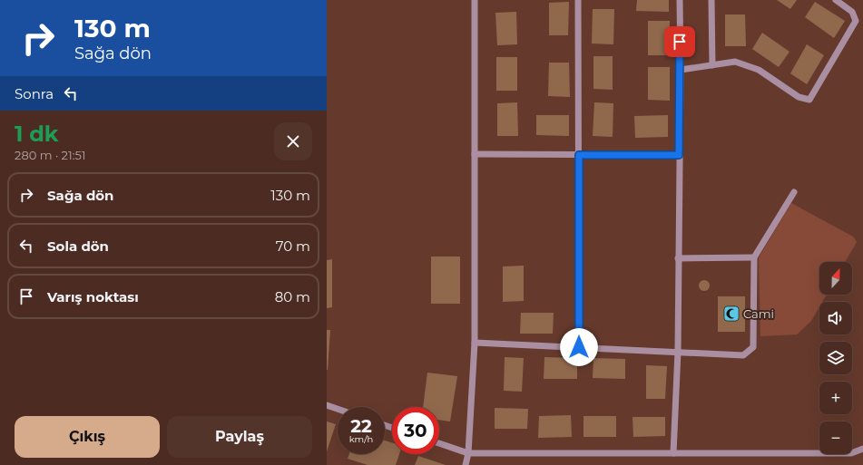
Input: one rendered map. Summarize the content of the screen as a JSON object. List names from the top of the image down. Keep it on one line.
{"places":{"mosque":["Cami"]},"north":"top","page":{"turn":["130 m","Sağa dön"],"then":"Sonra","heading":["1 dk","280 m · 21:51"],"list":[{"name":"Sağa dön","value":"130 m"},{"name":"Sola dön","value":"70 m"},{"name":"Varış noktası","value":"80 m"}],"map_buttons":["+","−"],"speed":"22 km/h","limit":"30","buttons":["Çıkış","Paylaş"]}}
